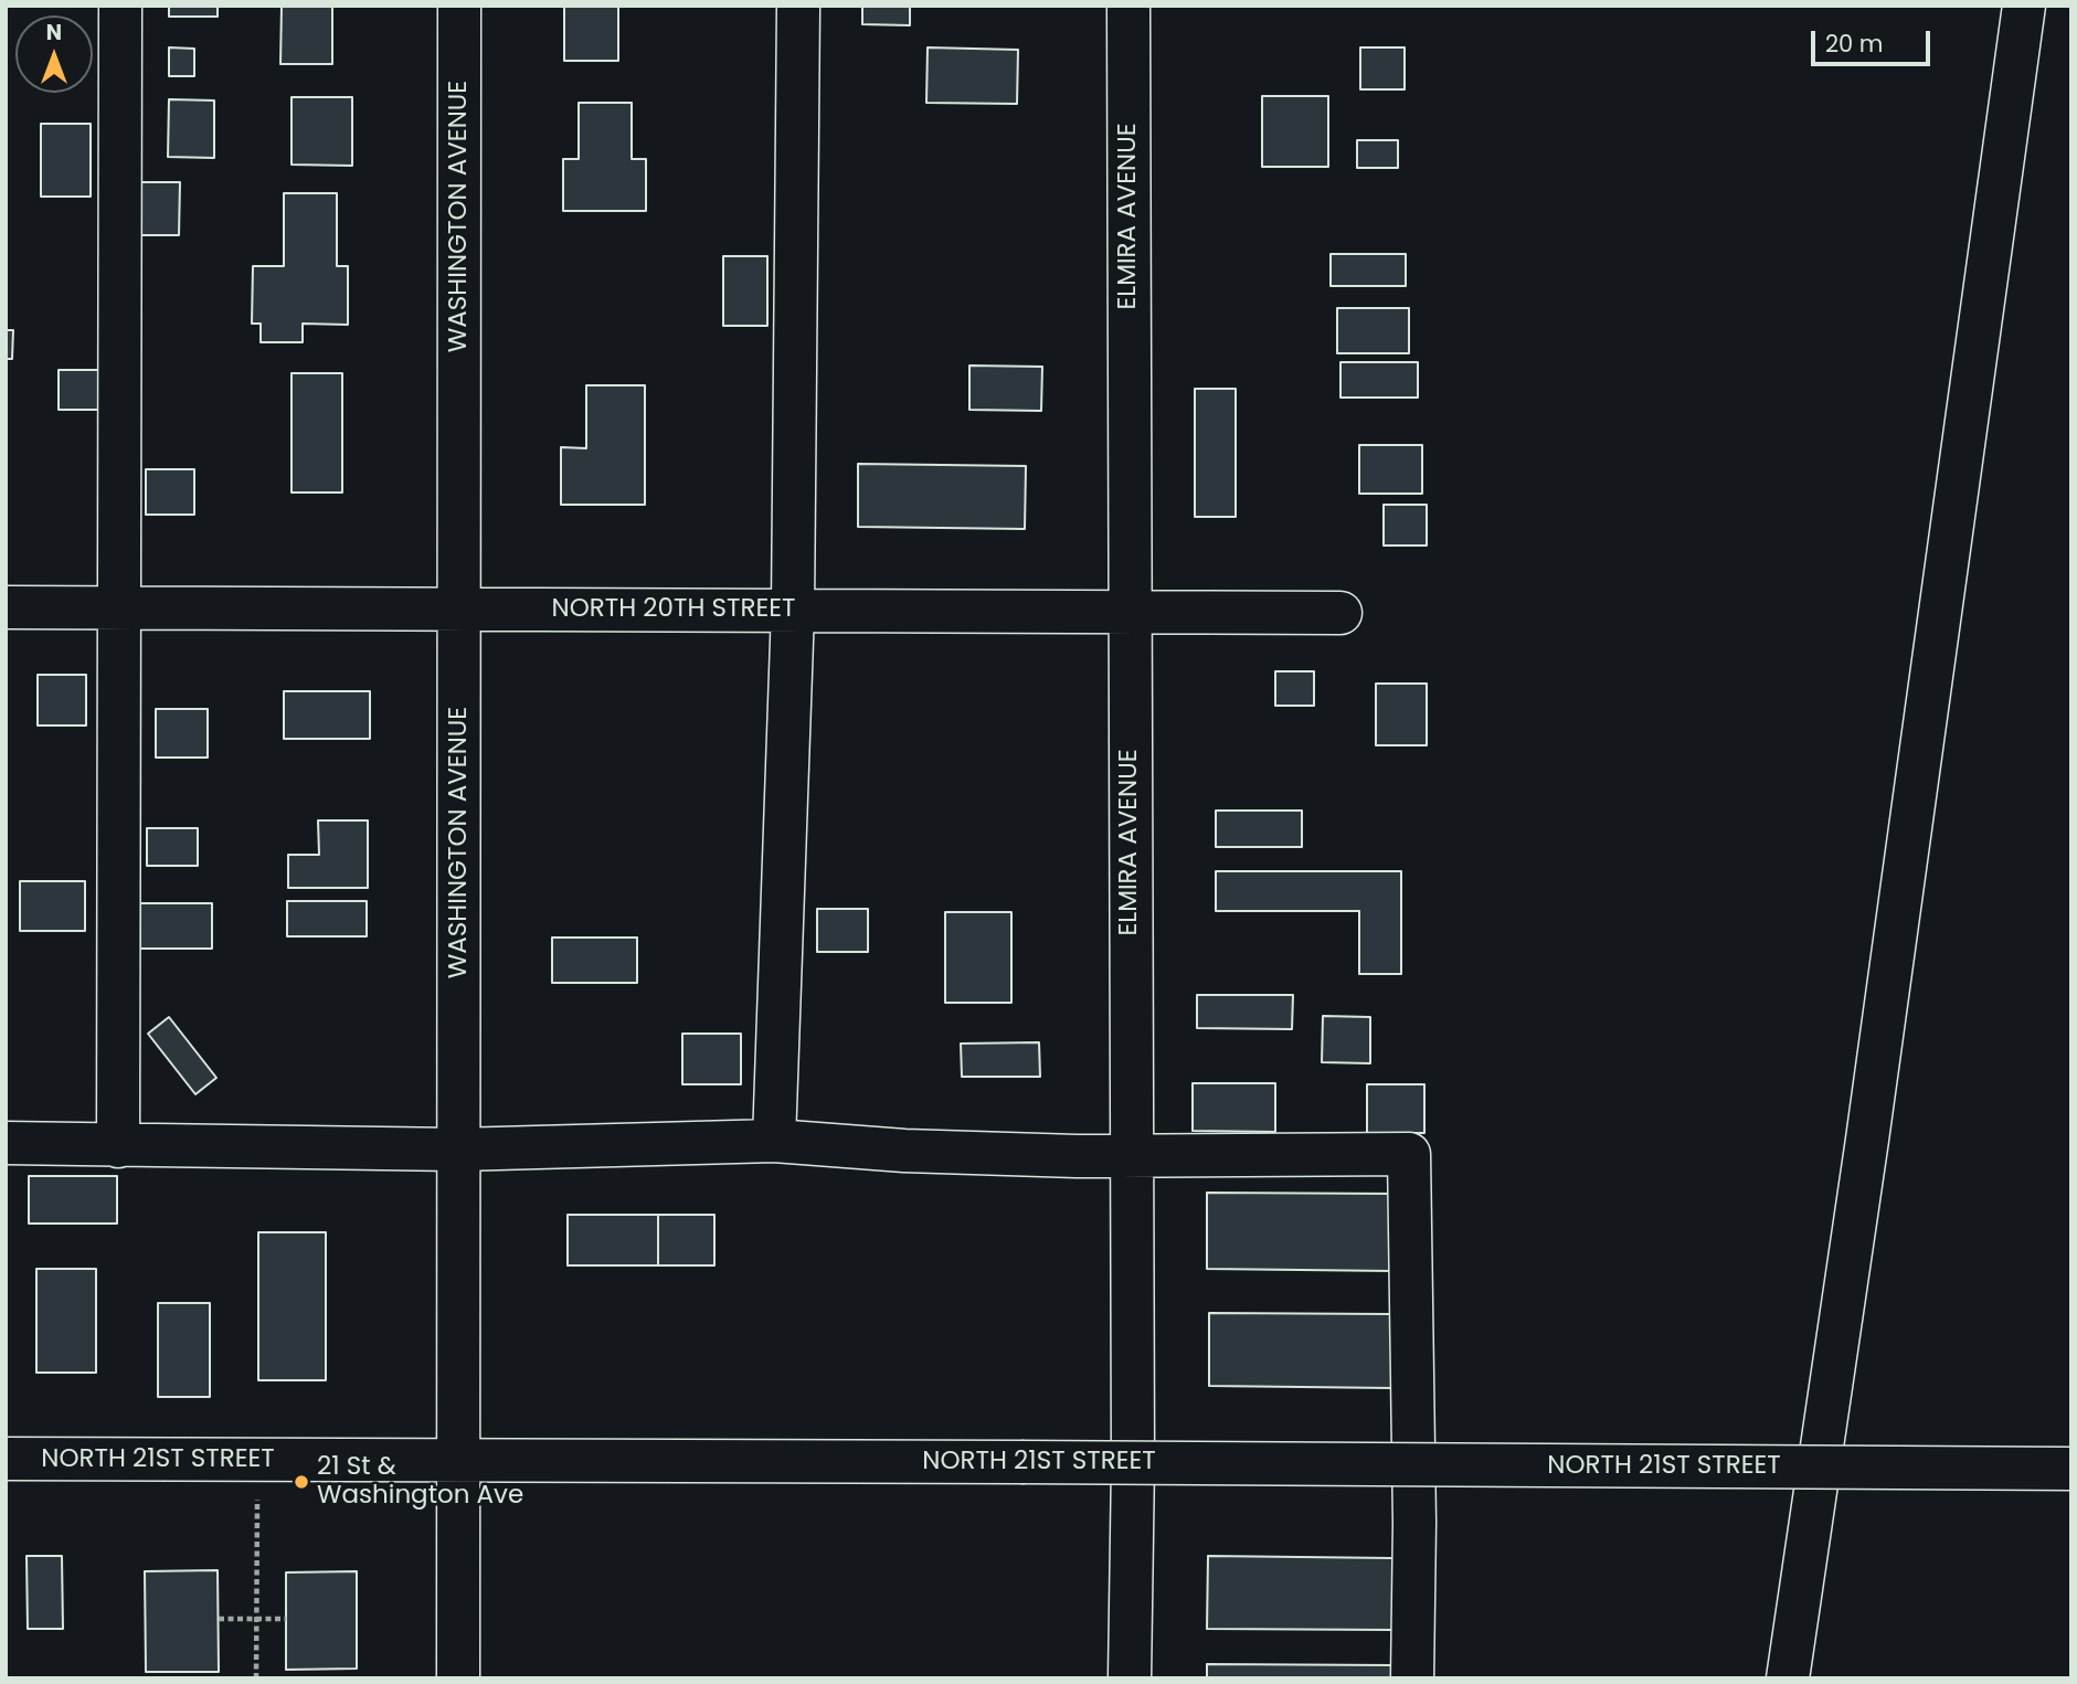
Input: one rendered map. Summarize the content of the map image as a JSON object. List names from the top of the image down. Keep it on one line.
{"streets":{"street":["WASHINGTON AVENUE","ELMIRA AVENUE","NORTH 20TH STREET","NORTH 21ST STREET"]},"crossings":[["WASHINGTON AVENUE","NORTH 20TH STREET"],["WASHINGTON AVENUE","NORTH 21ST STREET"],["ELMIRA AVENUE","NORTH 20TH STREET"]],"places":["21 St & Washington Ave"],"scale_bar":"20 m","north":"top"}
